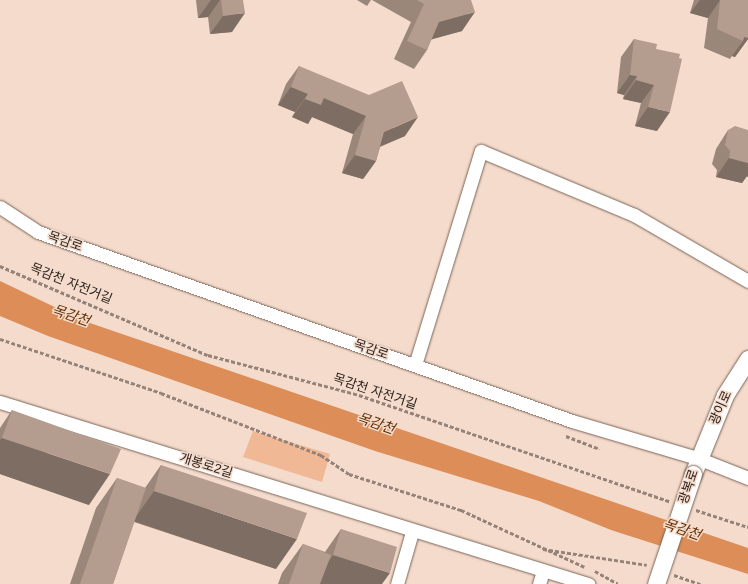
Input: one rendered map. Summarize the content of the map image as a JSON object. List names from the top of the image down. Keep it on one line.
{"streets":{"street":["목감로","광이로","개봉로2길","광복로"],"path":["목감천 자전거길"]},"crossings":[["목감로","광이로"],["목감로","광복로"],["광이로","광복로"]],"water":["목감천"]}
